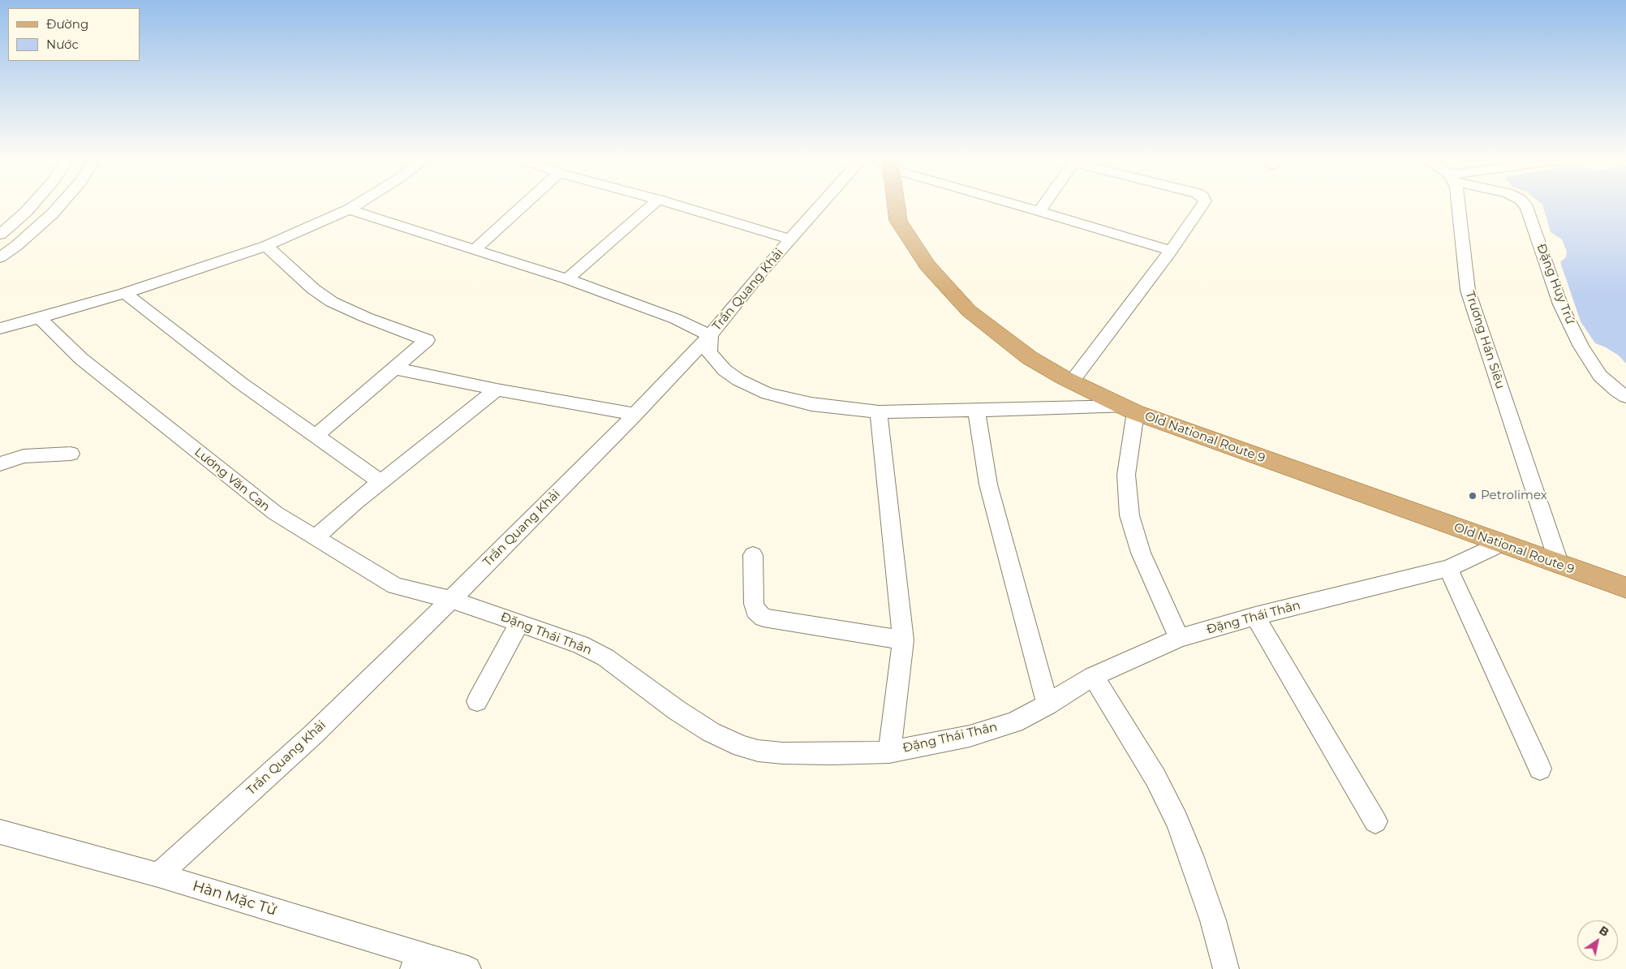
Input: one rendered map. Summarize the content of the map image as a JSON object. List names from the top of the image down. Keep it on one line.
{"streets":{"main road":["Old National Route 9"],"street":["Đặng Huy Trứ","Trần Quang Khải","Trương Hán Siêu","Lương Văn Can","Đặng Thái Thân","Hàn Mặc Tử"]},"crossings":[["Trần Quang Khải","Lương Văn Can"],["Trần Quang Khải","Đặng Thái Thân"],["Trần Quang Khải","Hàn Mặc Tử"],["Trương Hán Siêu","Old National Route 9"],["Old National Route 9","Đặng Thái Thân"],["Lương Văn Can","Đặng Thái Thân"]],"places":["Petrolimex"],"legend":["Đường","Nước"],"north":"top right"}
